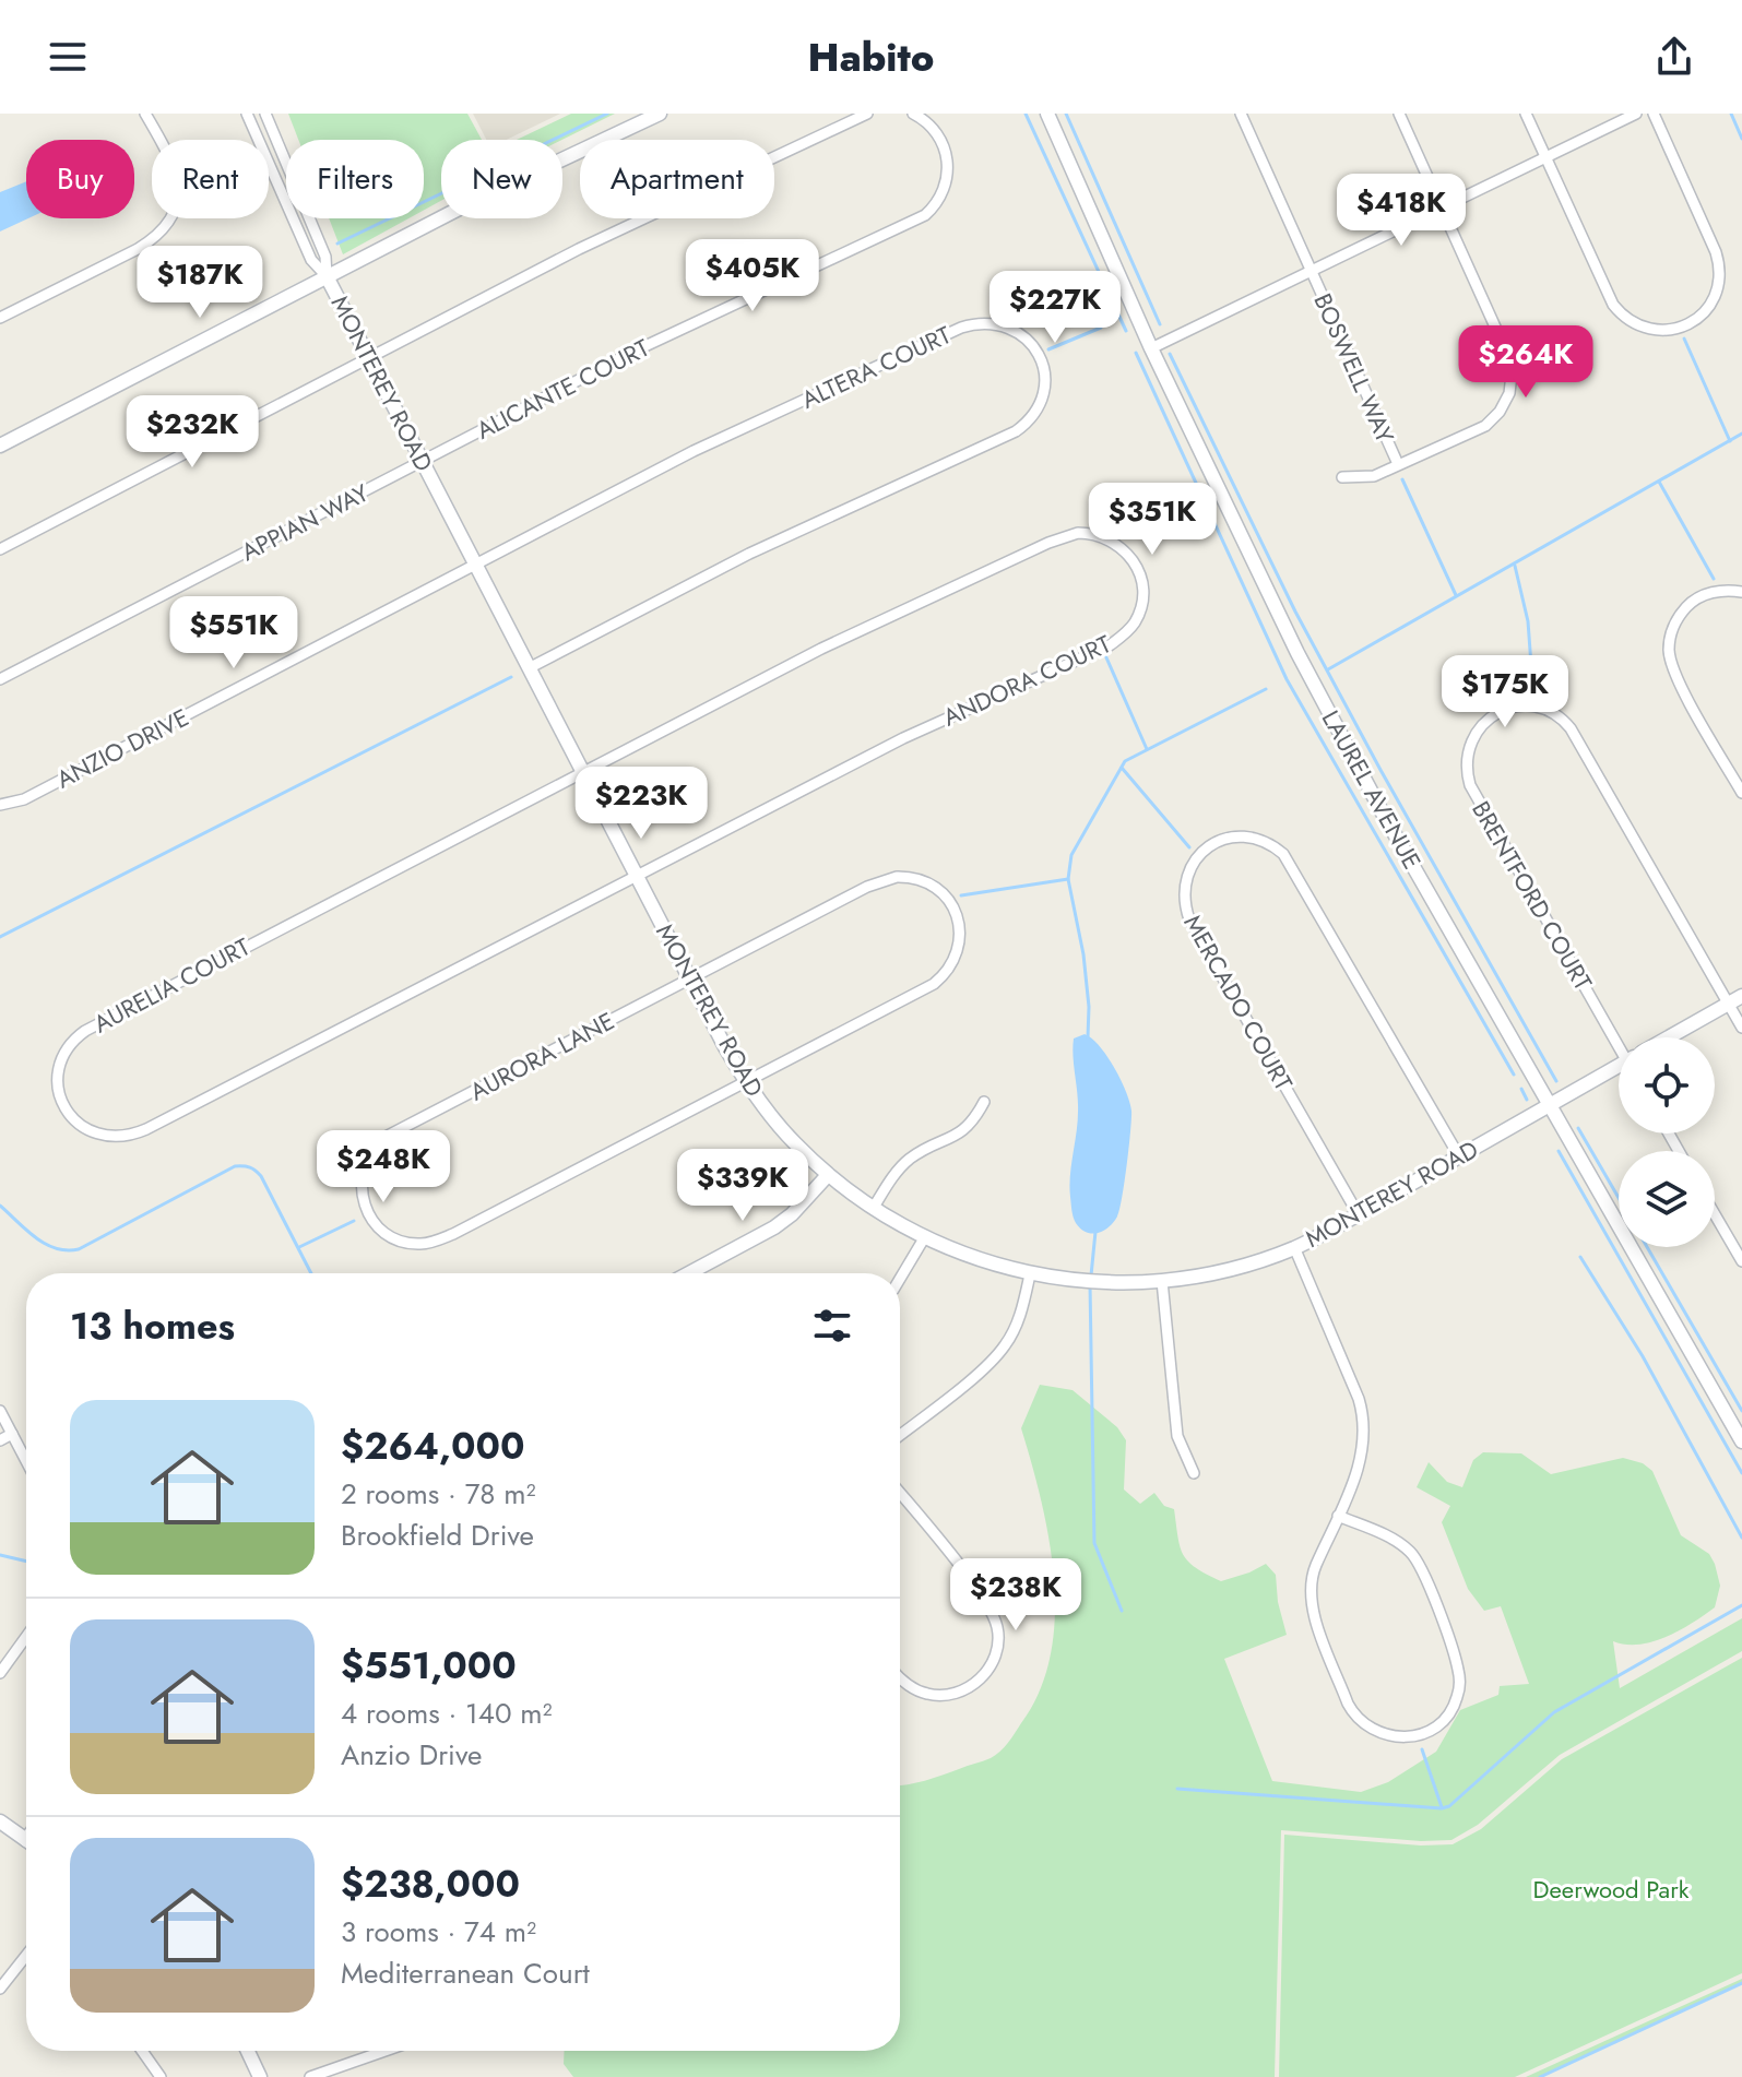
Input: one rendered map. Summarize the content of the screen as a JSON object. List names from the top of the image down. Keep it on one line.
{"streets":{"street":["ALTERA COURT","BOSWELL WAY","MONTEREY ROAD","ALICANTE COURT","APPIAN WAY","ANDORA COURT","ANZIO DRIVE","LAUREL AVENUE","BRENTFORD COURT","AURELIA COURT","MERCADO COURT","AURORA LANE"]},"crossings":[["ALTERA COURT","MONTEREY ROAD"],["ALTERA COURT","ANZIO DRIVE"],["MONTEREY ROAD","ALICANTE COURT"],["MONTEREY ROAD","APPIAN WAY"],["MONTEREY ROAD","ANDORA COURT"],["MONTEREY ROAD","ANZIO DRIVE"],["MONTEREY ROAD","LAUREL AVENUE"],["MONTEREY ROAD","AURELIA COURT"],["MONTEREY ROAD","MERCADO COURT"],["MONTEREY ROAD","AURORA LANE"],["ALICANTE COURT","APPIAN WAY"],["ANDORA COURT","AURELIA COURT"]],"parks":["Deerwood Park"],"page":{"header":"Habito","chip":["Buy","Rent","Filters","New","Apartment"],"price":["$418K","$405K","$187K","$227K","$264K","$232K","$351K","$551K","$175K","$223K","$248K","$339K","$238K"],"heading":"13 homes","list":[{"name":"$264,000","note":"2 rooms · 78 m² · Brookfield Drive"},{"name":"$551,000","note":"4 rooms · 140 m² · Anzio Drive"},{"name":"$238,000","note":"3 rooms · 74 m² · Mediterranean Court"}]}}
